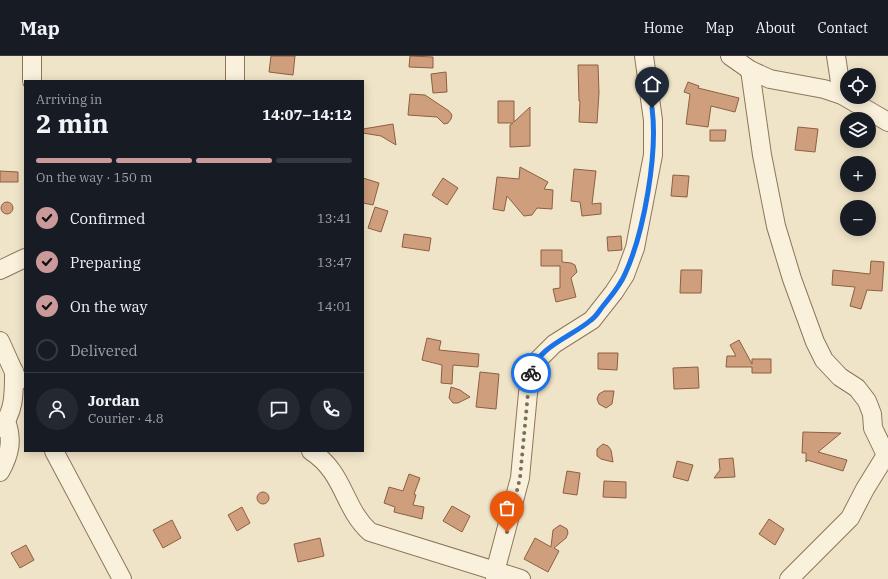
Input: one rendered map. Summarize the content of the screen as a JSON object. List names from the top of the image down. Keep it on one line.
{"page":{"header":"Map","nav":["Home","Map","About","Contact"],"map_buttons":["+","−"],"heading":["2 min","Arriving in","14:07–14:12"],"panel":["Jordan","Courier · 4.8"],"bar":"On the way · 150 m","list":[["Confirmed","13:41"],["Preparing","13:47"],["On the way","14:01"],"Delivered"]}}
